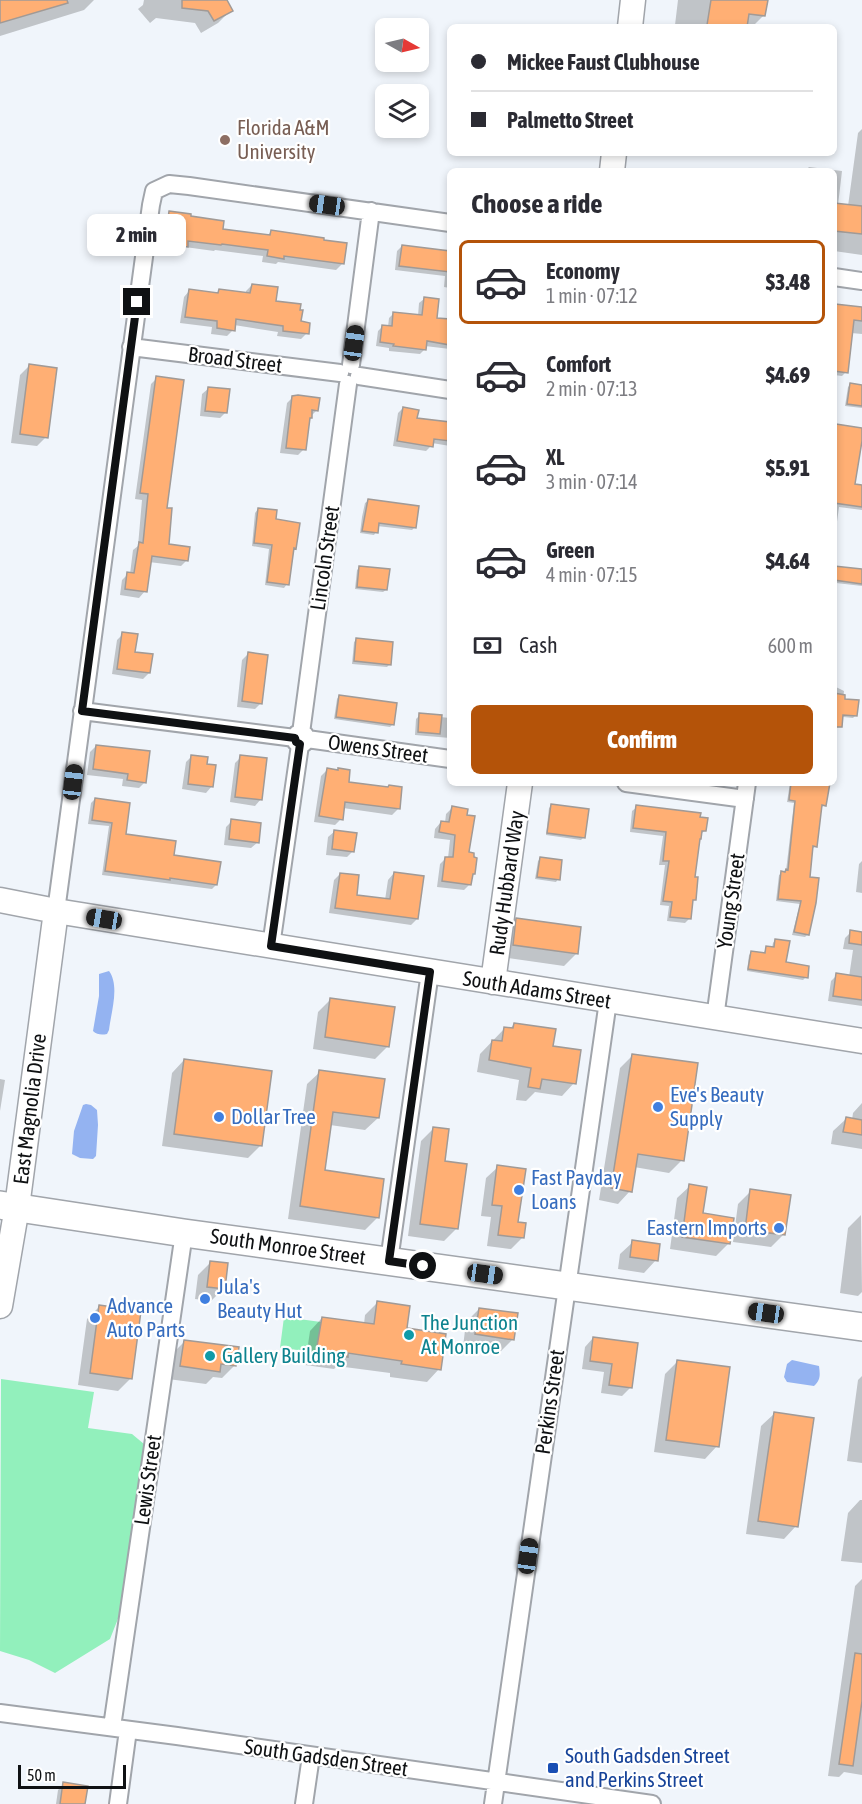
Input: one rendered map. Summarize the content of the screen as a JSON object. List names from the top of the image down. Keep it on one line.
{"streets":{"main road":["Rudy Hubbard Way","South Adams Street","East Magnolia Drive","South Monroe Street"],"street":["Broad Street","Lincoln Street","Owens Street","Young Street","Perkins Street","Lewis Street","South Gadsden Street"]},"crossings":[["Broad Street","Lincoln Street"],["Lincoln Street","Owens Street"],["Lincoln Street","South Adams Street"],["Rudy Hubbard Way","South Adams Street"],["Young Street","South Adams Street"],["South Adams Street","East Magnolia Drive"],["South Adams Street","Perkins Street"],["East Magnolia Drive","South Monroe Street"],["South Monroe Street","Perkins Street"],["South Monroe Street","Lewis Street"],["Perkins Street","South Gadsden Street"],["Lewis Street","South Gadsden Street"]],"places":{"other":["Florida A&M University","Eve's Beauty Supply","Dollar Tree","Fast Payday Loans","Eastern Imports","Jula's Beauty Hut","Advance Auto Parts","The Junction At Monroe","Gallery Building"],"transit":["South Gadsden Street and Perkins Street"]},"scale_bar":"50 m","north":"right","page":{"banner":["Mickee Faust Clubhouse","Palmetto Street"],"heading":"Choose a ride","bubble":"2 min","list":[{"name":"Economy","note":"1 min · 07:12","value":"$3.48"},{"name":"Comfort","note":"2 min · 07:13","value":"$4.69"},{"name":"XL","note":"3 min · 07:14","value":"$5.91"},{"name":"Green","note":"4 min · 07:15","value":"$4.64"}],"pay":["Cash","600 m"],"buttons":"Confirm","scale":"50 m"}}
